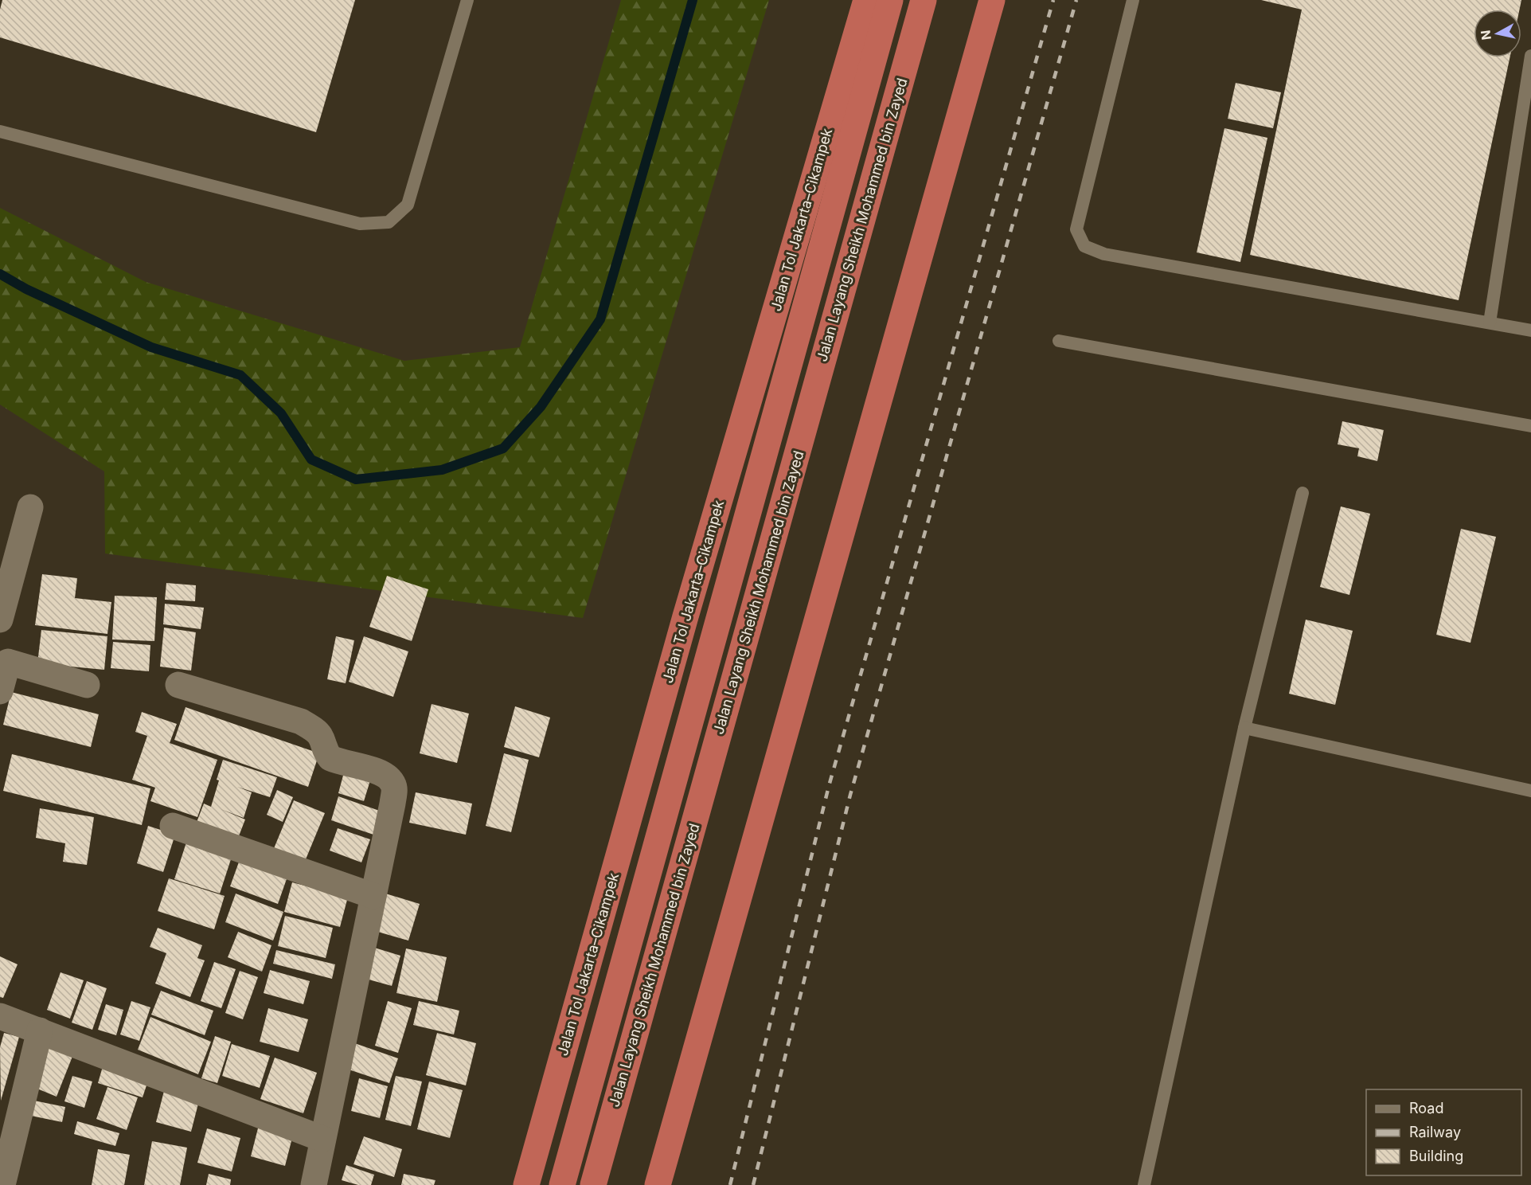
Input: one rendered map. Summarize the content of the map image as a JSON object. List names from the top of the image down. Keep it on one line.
{"streets":{"highway":["Jalan Tol Jakarta–Cikampek","Jalan Layang Sheikh Mohammed bin Zayed"]},"legend":["Road","Railway","Building"],"north":"left"}
